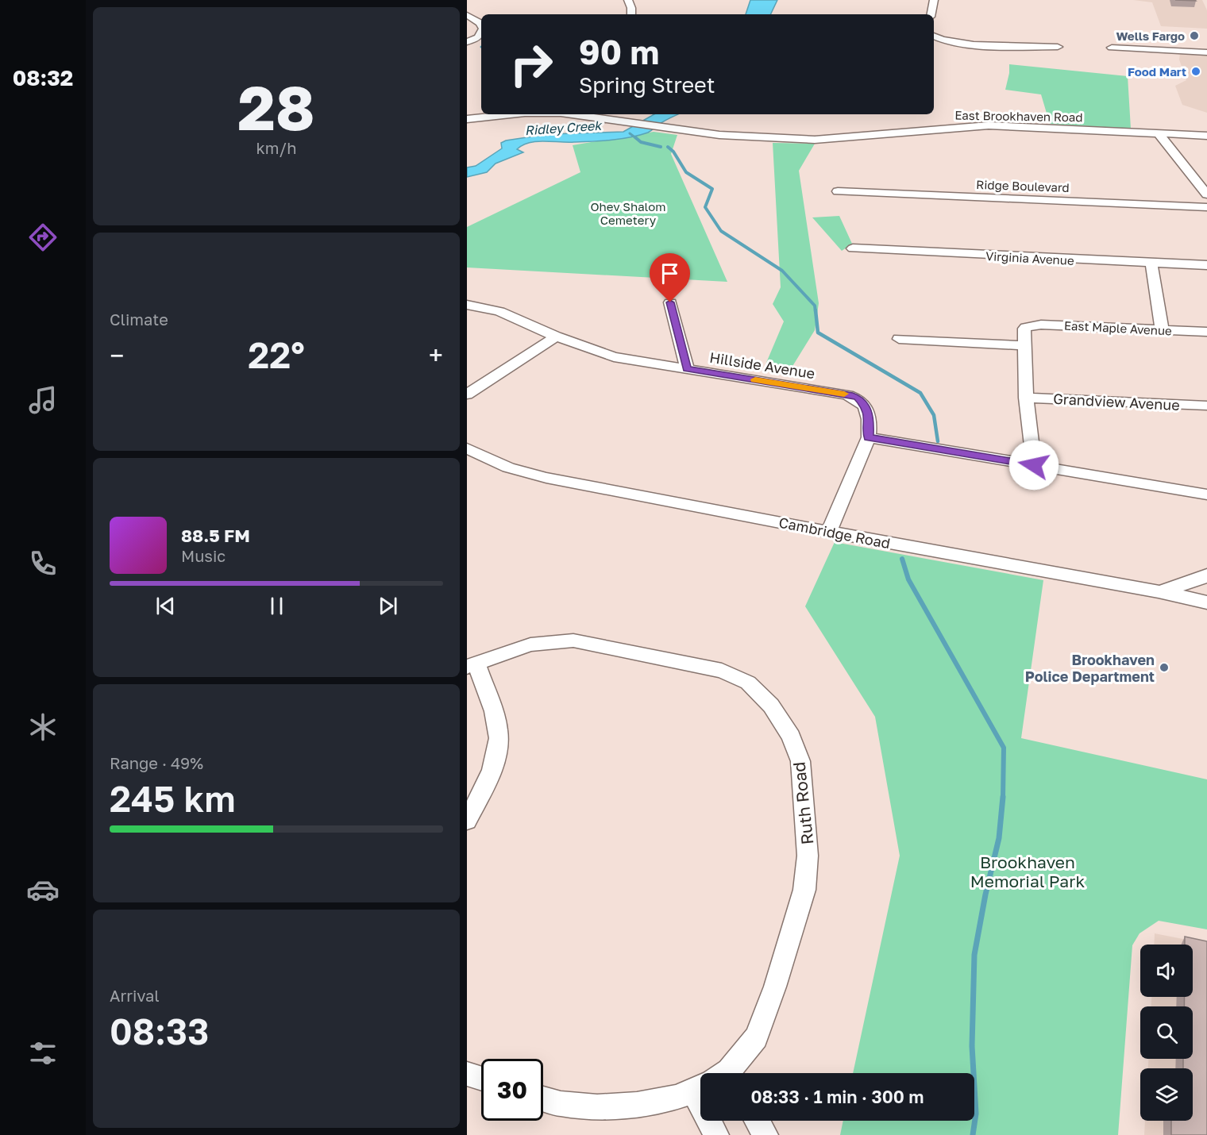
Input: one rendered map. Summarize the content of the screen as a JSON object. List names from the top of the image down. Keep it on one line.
{"streets":{"street":["East Brookhaven Road","Ridge Boulevard","Virginia Avenue","East Maple Avenue","Hillside Avenue","Grandview Avenue","Cambridge Road","Ruth Road"]},"water":["Ridley Creek"],"parks":["Ohev Shalom Cemetery","Brookhaven Memorial Park"],"places":["Wells Fargo","Food Mart","Brookhaven Police Department"],"page":{"tabs":"08:32","tile":[["28","km/h"],"Climate",["Range · 49%","245 km"],["Arrival","08:33"]],"turn":["90 m","Spring Street"],"heat":["−","22°","+"],"song":["88.5 FM","Music"],"limit":"30","trip":"08:33 · 1 min · 300 m"}}
